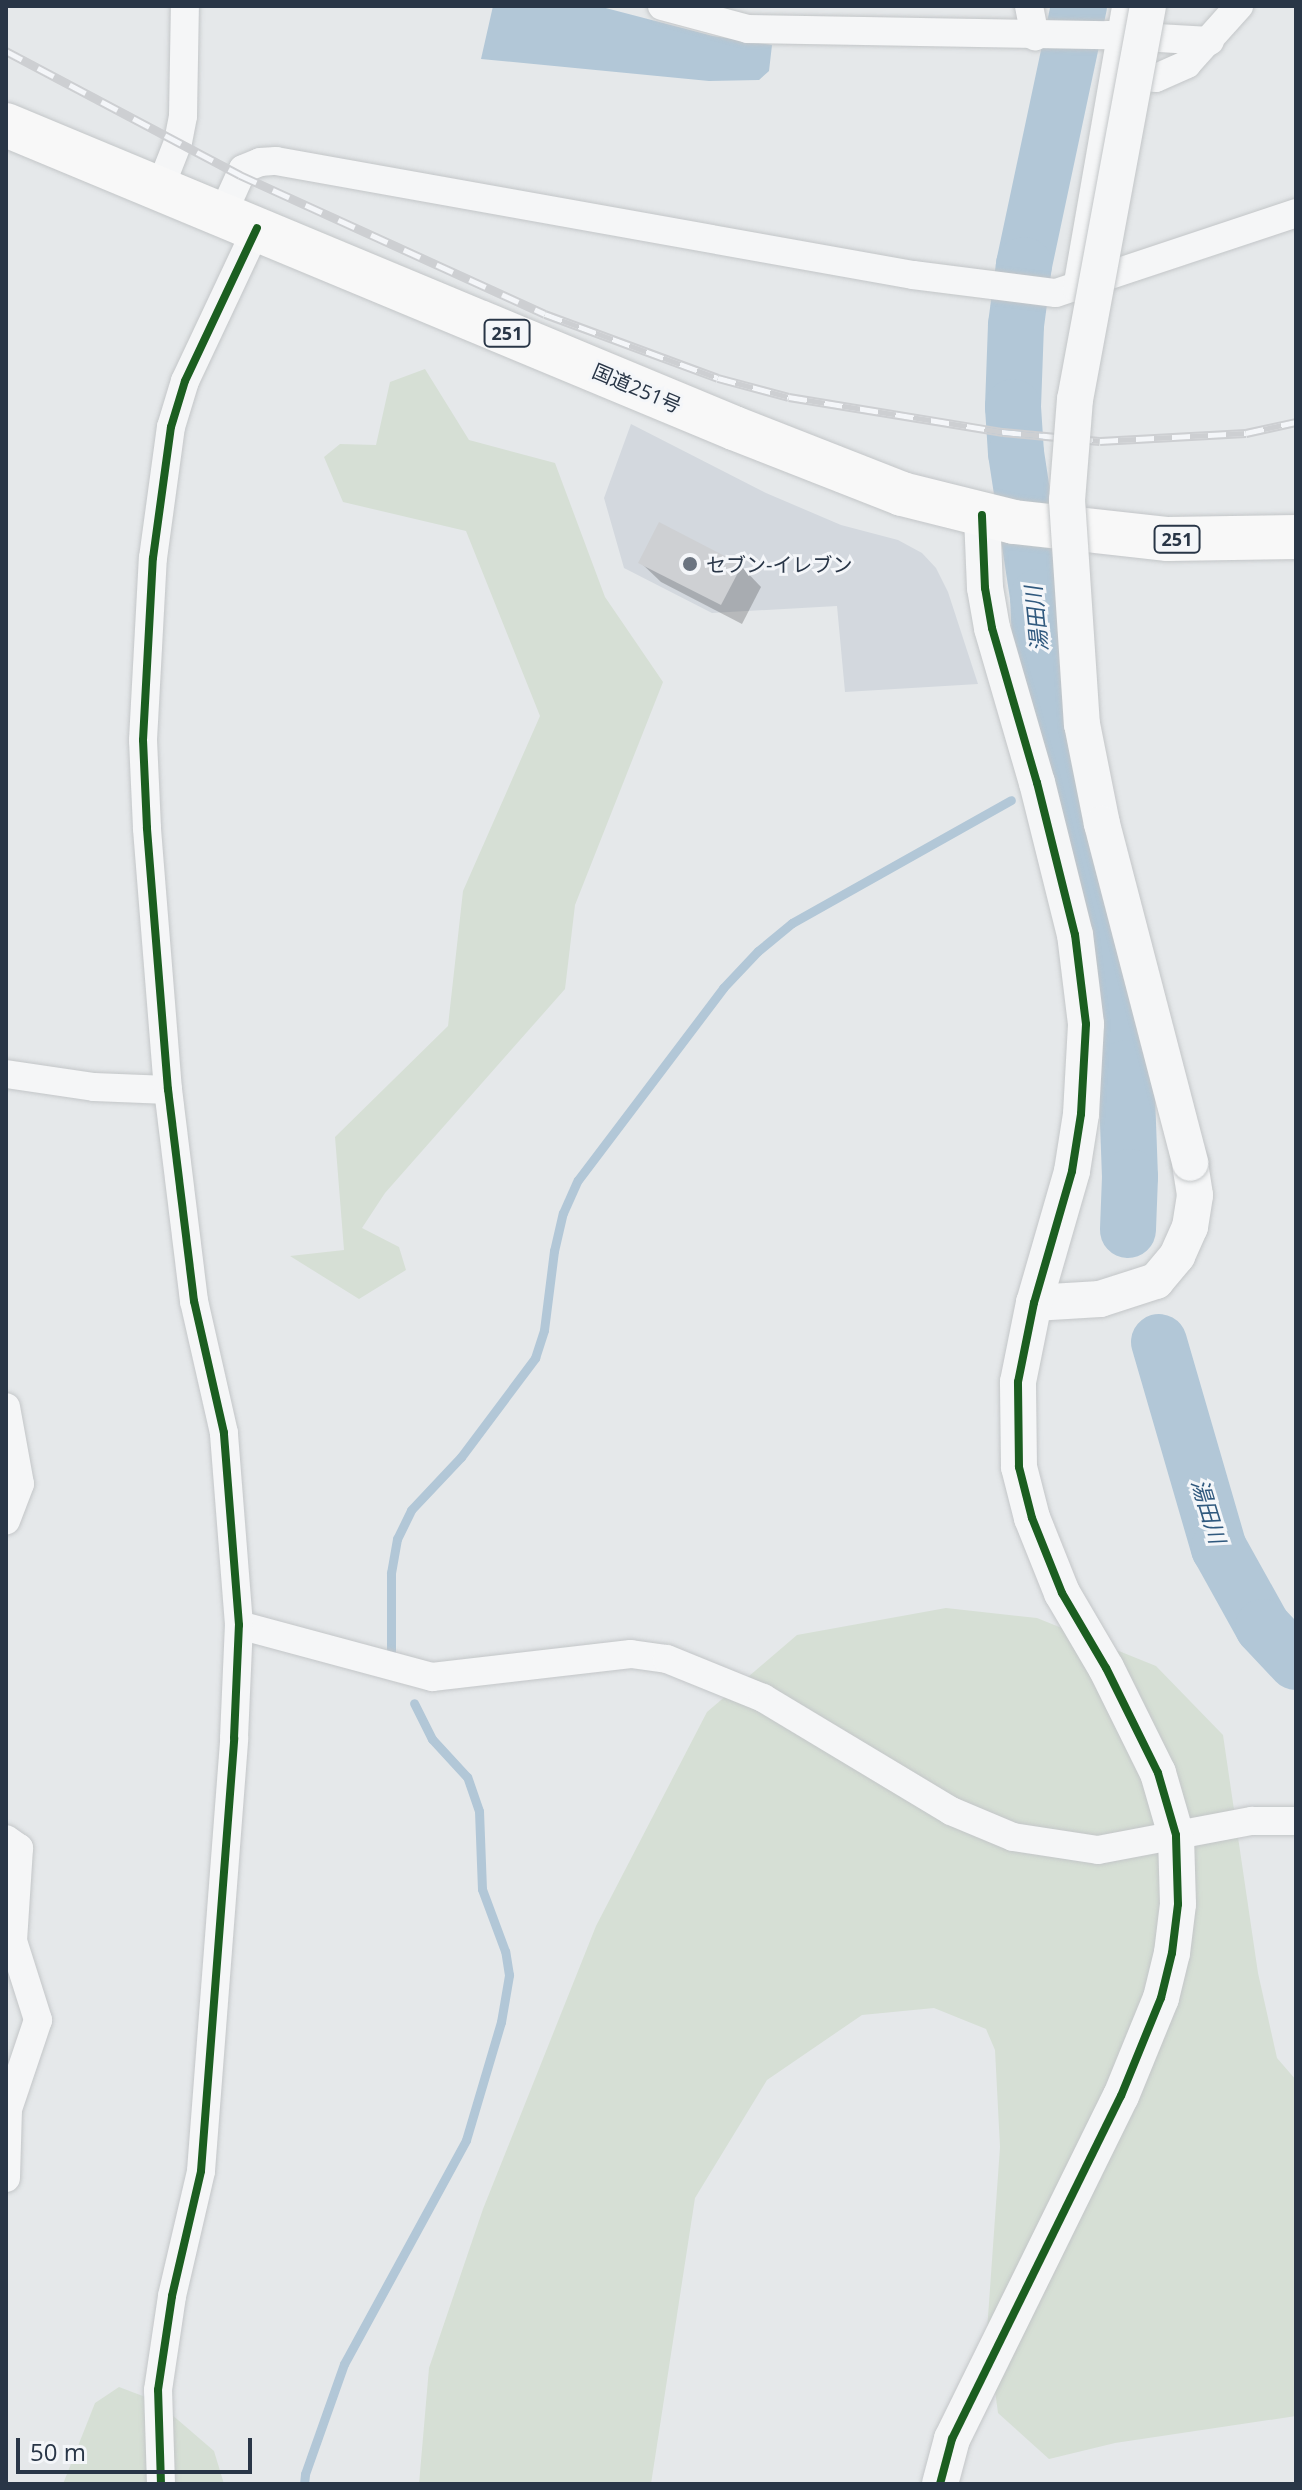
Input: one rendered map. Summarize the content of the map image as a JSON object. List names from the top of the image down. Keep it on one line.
{"streets":{"highway":["251","国道251号"]},"water":["湯田川"],"places":["セブン-イレブン"],"scale_bar":"50 m"}
